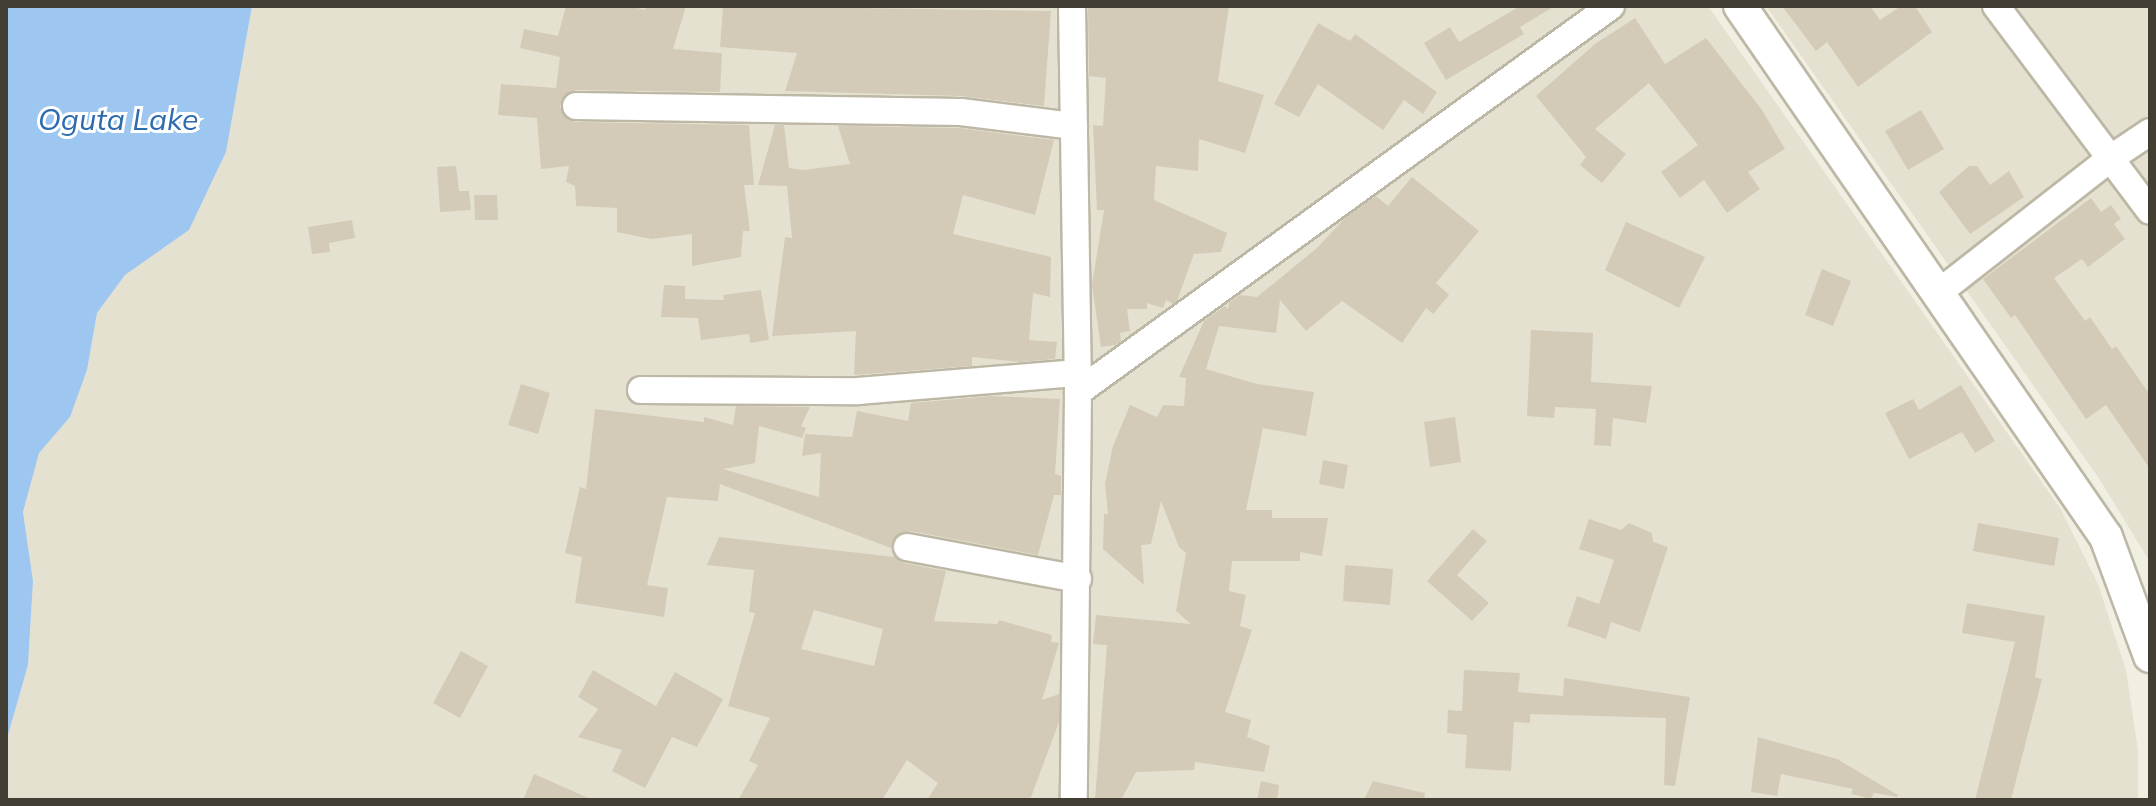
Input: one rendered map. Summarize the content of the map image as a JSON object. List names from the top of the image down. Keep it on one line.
{"water":["Oguta Lake"]}
